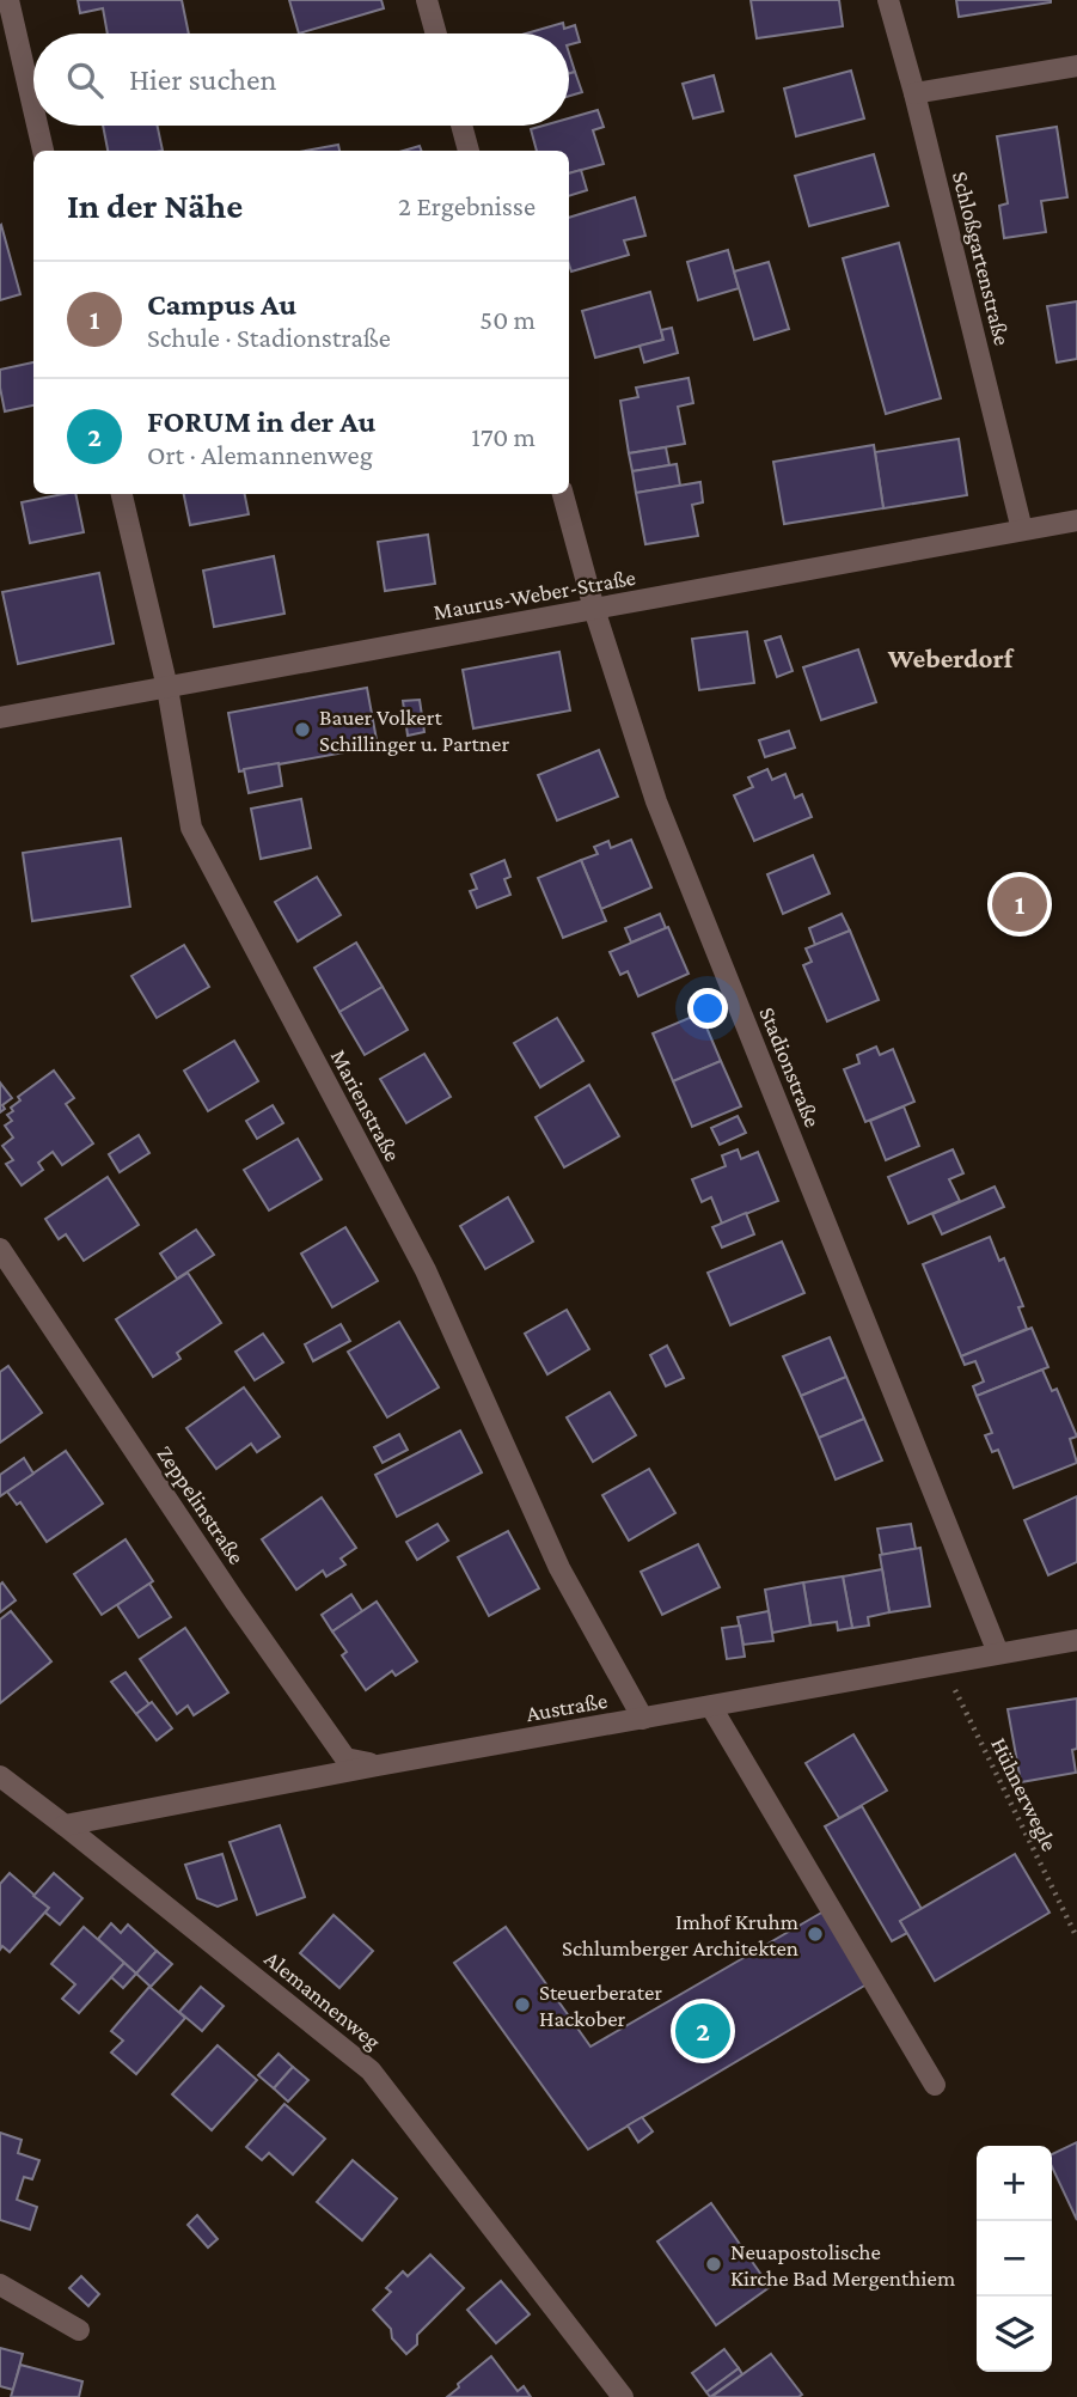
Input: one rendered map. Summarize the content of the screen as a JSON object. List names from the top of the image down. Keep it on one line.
{"streets":{"street":["Schloßgartenstraße","Maurus-Weber-Straße","Stadionstraße","Marienstraße","Zeppelinstraße","Austraße","Alemannenweg"],"path":["Hühnerwegle"]},"crossings":[["Schloßgartenstraße","Maurus-Weber-Straße"],["Maurus-Weber-Straße","Stadionstraße"],["Maurus-Weber-Straße","Marienstraße"],["Stadionstraße","Austraße"],["Marienstraße","Austraße"],["Zeppelinstraße","Austraße"],["Austraße","Hühnerwegle"],["Austraße","Alemannenweg"]],"districts":["Weberdorf"],"places":["Bauer Volkert Schillinger u. Partner","Imhof Kruhm Schlumberger Architekten","Steuerberater Hackober","Neuapostolische Kirche Bad Mergenthiem"],"page":{"search":"Hier suchen","heading":["In der Nähe","2 Ergebnisse"],"list":[{"mark":"1","name":"Campus Au","note":"Schule · Stadionstraße","value":"50 m"},{"mark":"2","name":"FORUM in der Au","note":"Ort · Alemannenweg","value":"170 m"}],"pins":["1","2"],"map_buttons":["+","−"]}}
